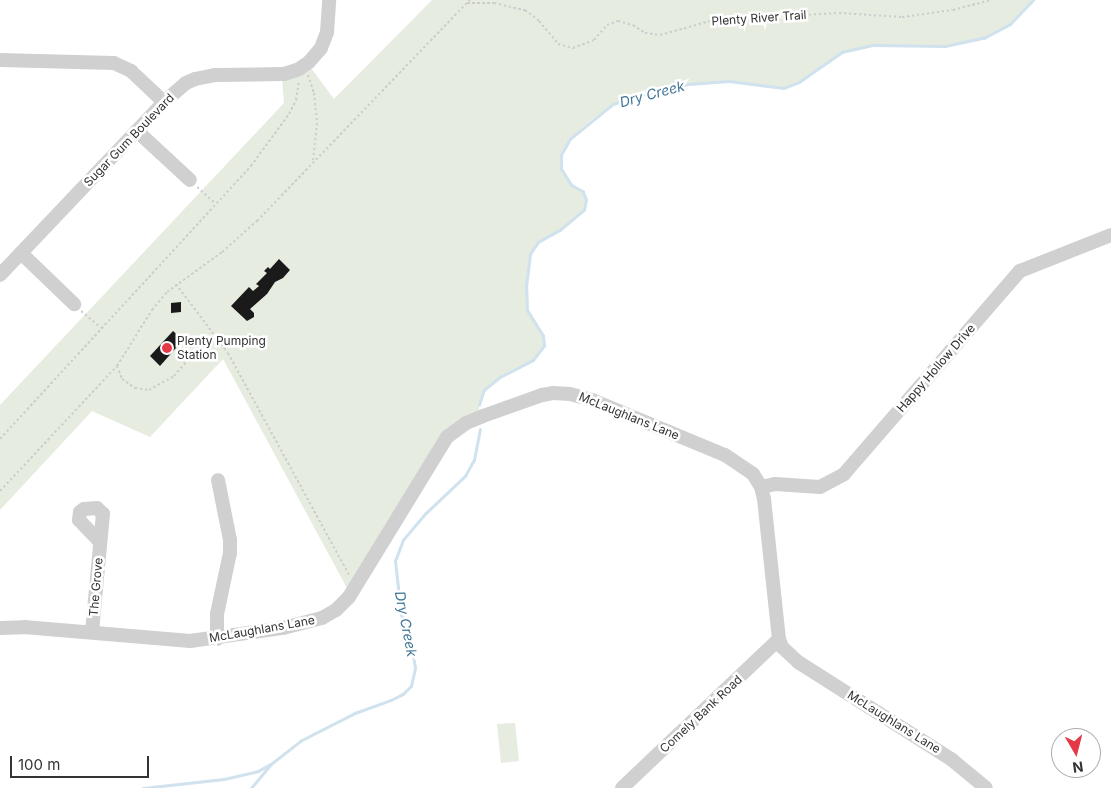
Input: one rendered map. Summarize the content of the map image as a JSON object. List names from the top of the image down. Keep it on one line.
{"streets":{"street":["Sugar Gum Boulevard","Happy Hollow Drive","McLaughlans Lane","The Grove","Comely Bank Road"],"path":["Plenty River Trail"]},"crossings":[["Happy Hollow Drive","McLaughlans Lane"],["McLaughlans Lane","The Grove"],["McLaughlans Lane","Comely Bank Road"]],"water":["Dry Creek"],"places":["Plenty Pumping Station"],"scale_bar":"100 m","north":"bottom"}
